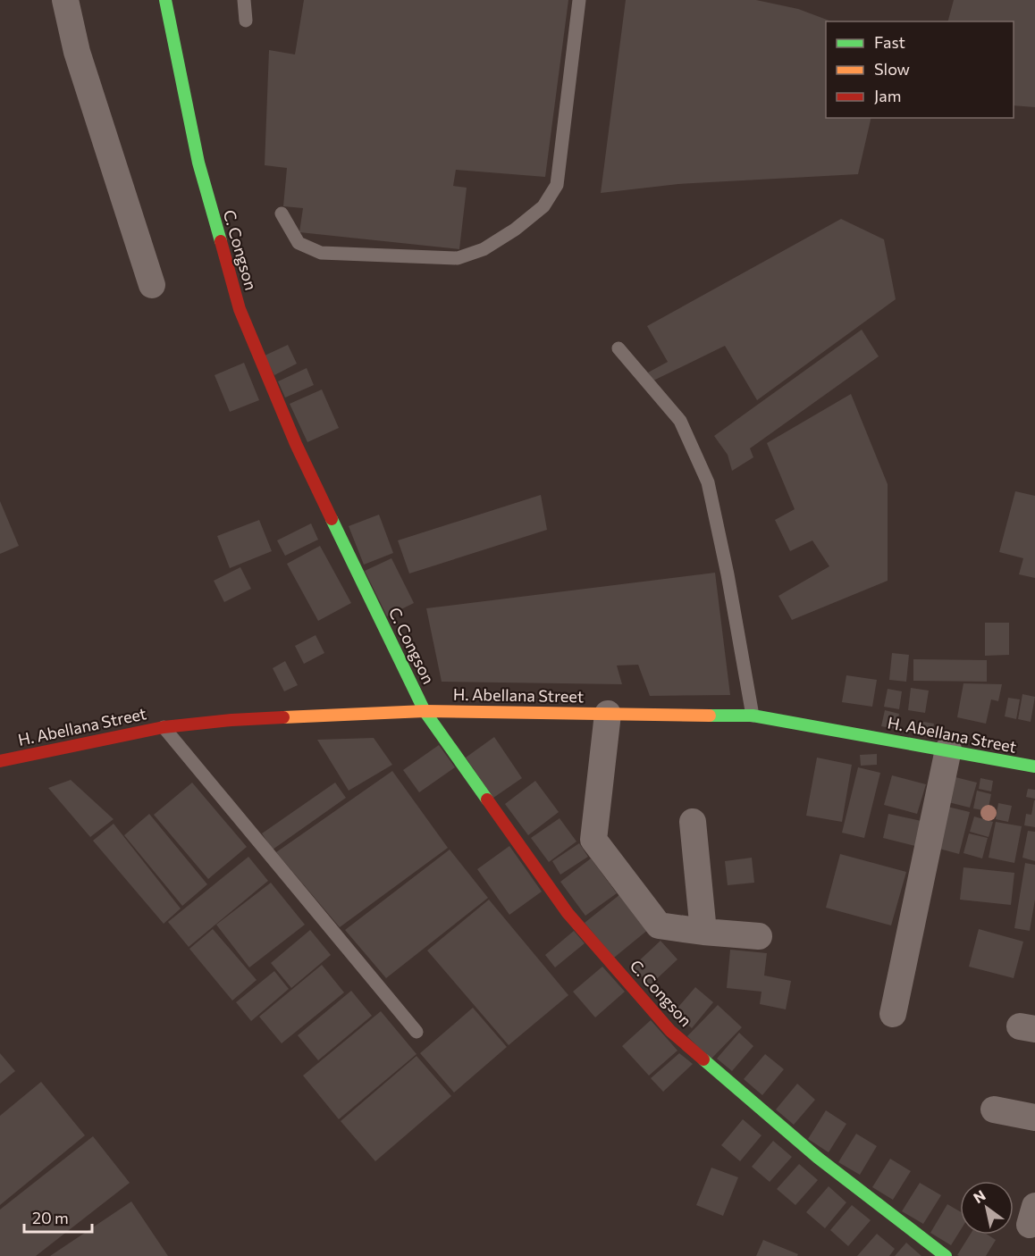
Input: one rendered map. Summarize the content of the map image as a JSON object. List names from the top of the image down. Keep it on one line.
{"streets":{"street":["C. Congson","H. Abellana Street"]},"crossings":[["C. Congson","H. Abellana Street"]],"legend":["Fast","Slow","Jam"],"scale_bar":"20 m","north":"top left"}
